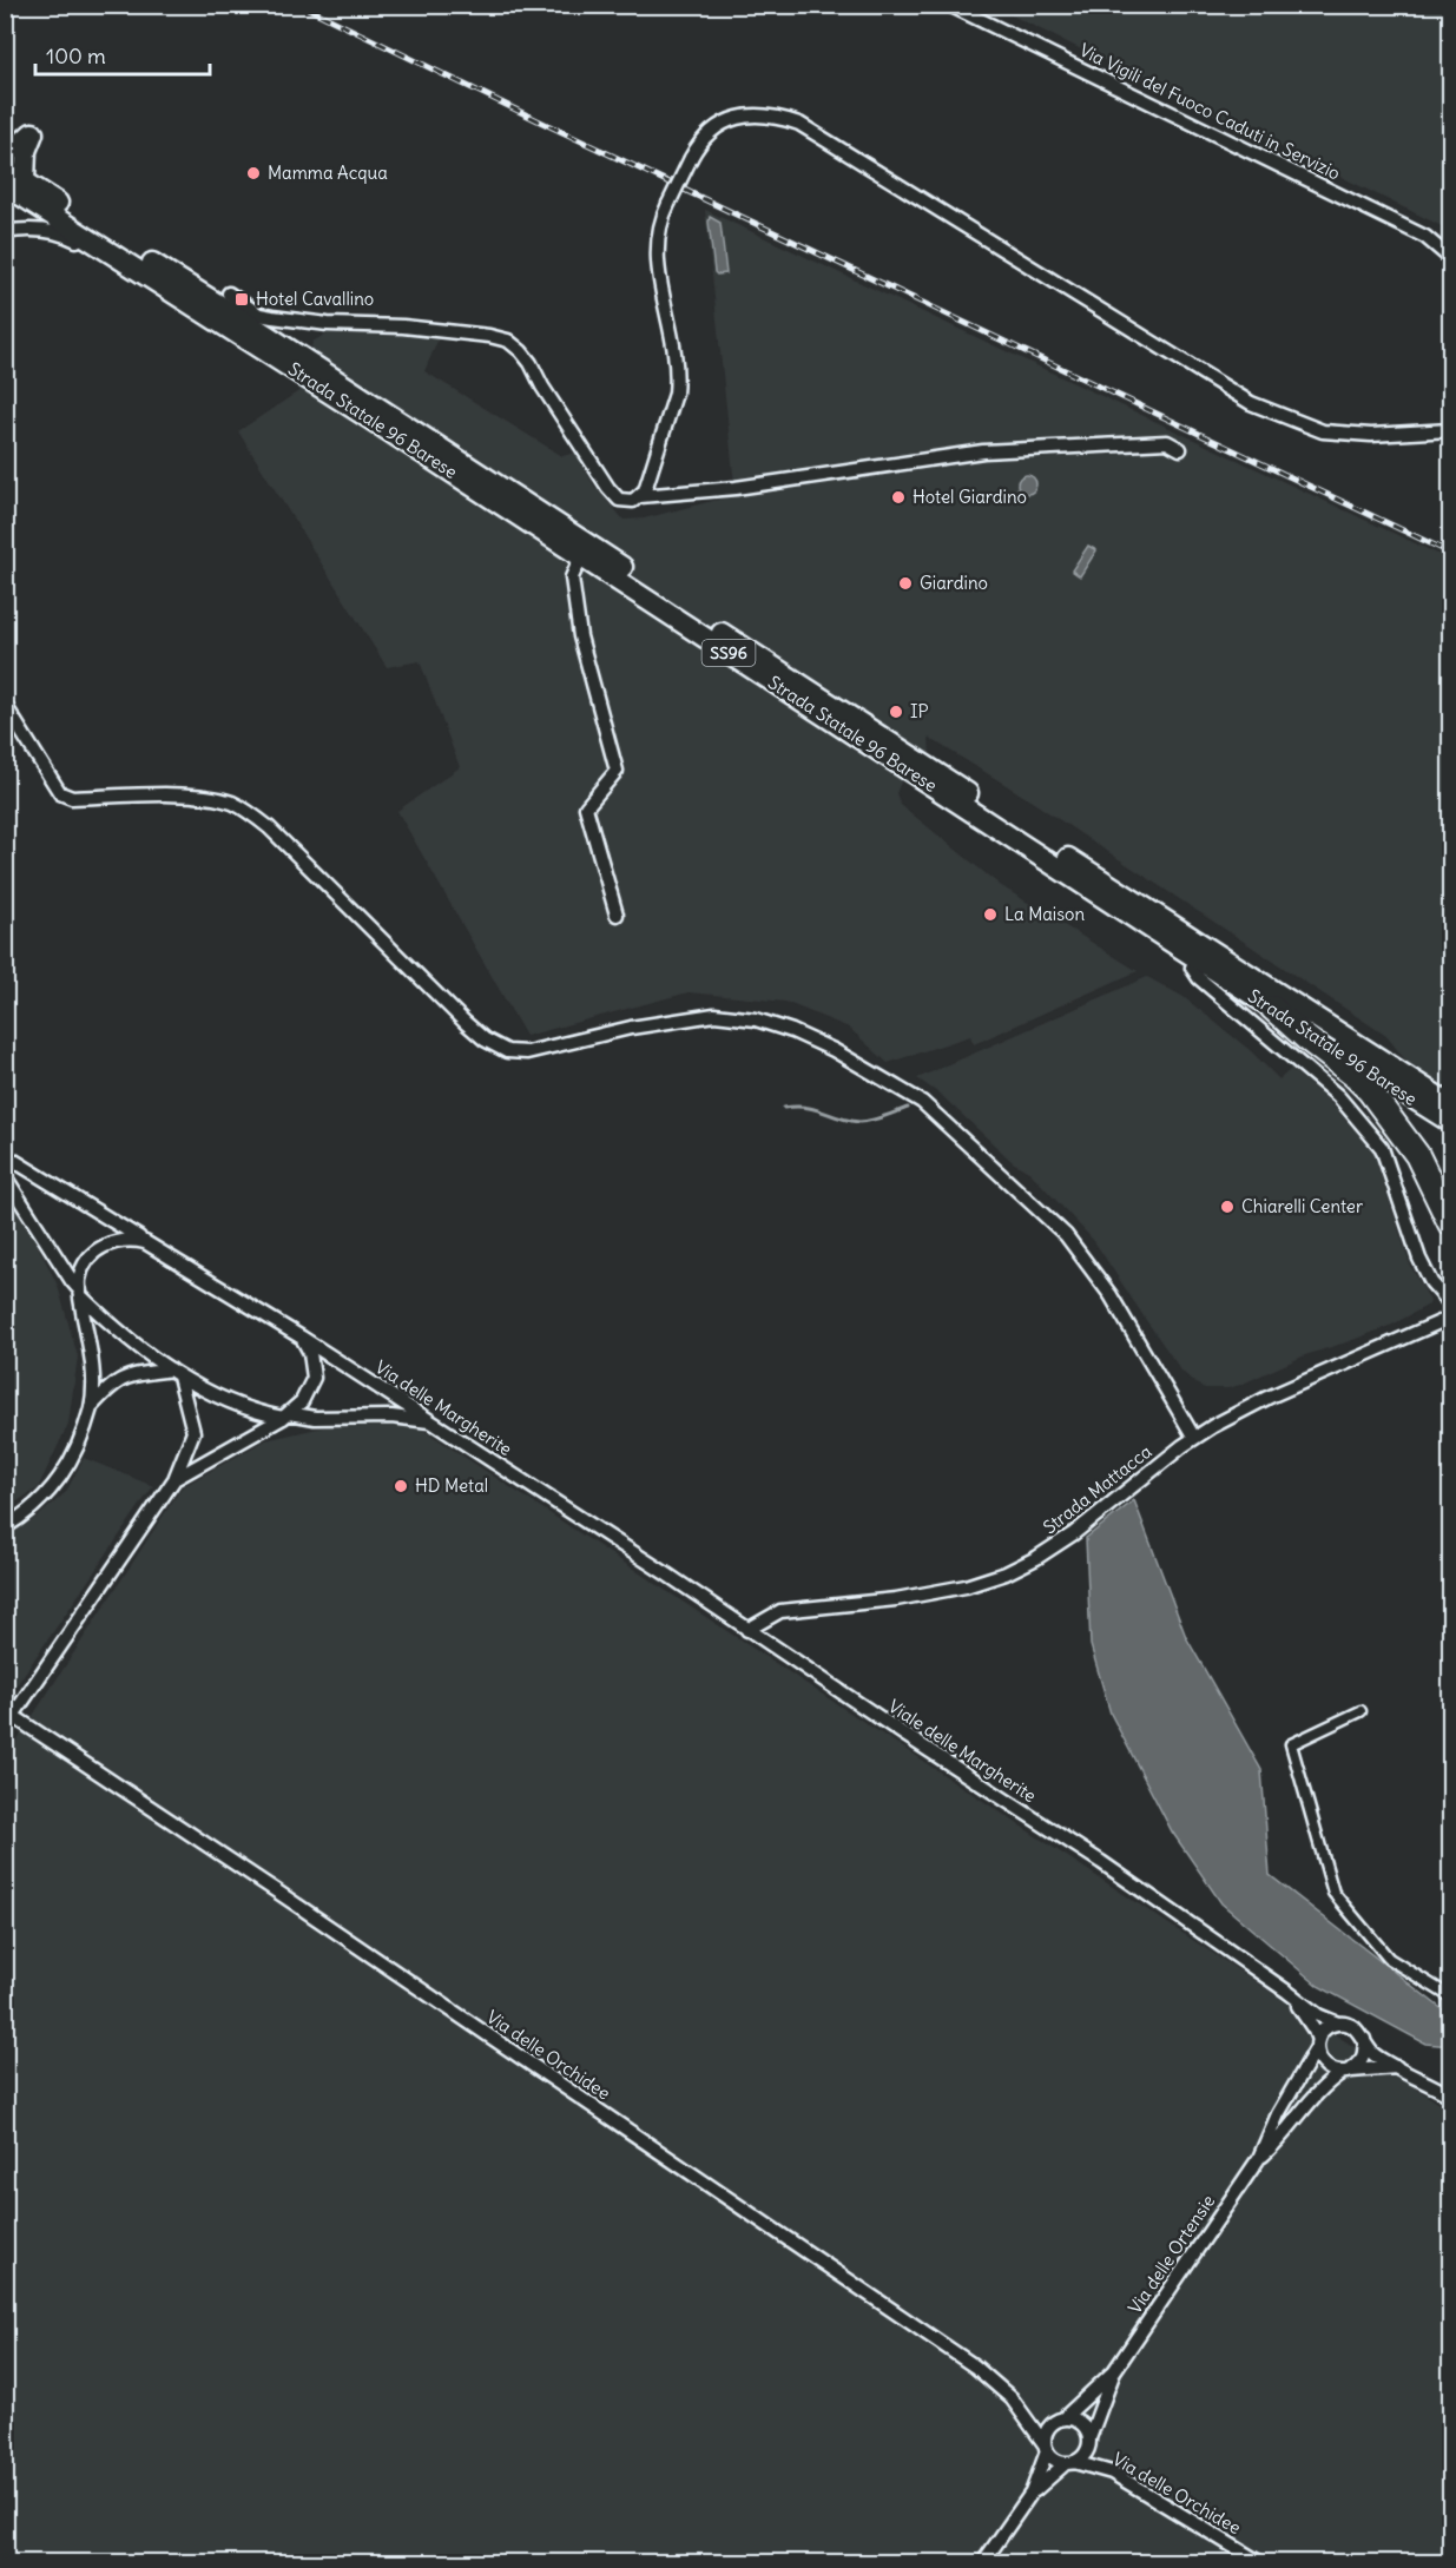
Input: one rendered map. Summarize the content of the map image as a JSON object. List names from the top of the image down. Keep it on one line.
{"streets":{"main road":["Strada Statale 96 Barese","SS96"],"street":["Via Vigili del Fuoco Caduti in Servizio","Via delle Margherite","Strada Mattacca","Viale delle Margherite","Via delle Orchidee","Via delle Ortensie"]},"crossings":[["Via delle Margherite","Viale delle Margherite"],["Strada Mattacca","Viale delle Margherite"],["Viale delle Margherite","Via delle Ortensie"],["Via delle Orchidee","Via delle Ortensie"]],"places":{"other":["Mamma Acqua","Hotel Giardino","Giardino","IP","La Maison","Chiarelli Center","HD Metal"],"transit":["Hotel Cavallino"]},"scale_bar":"100 m"}
